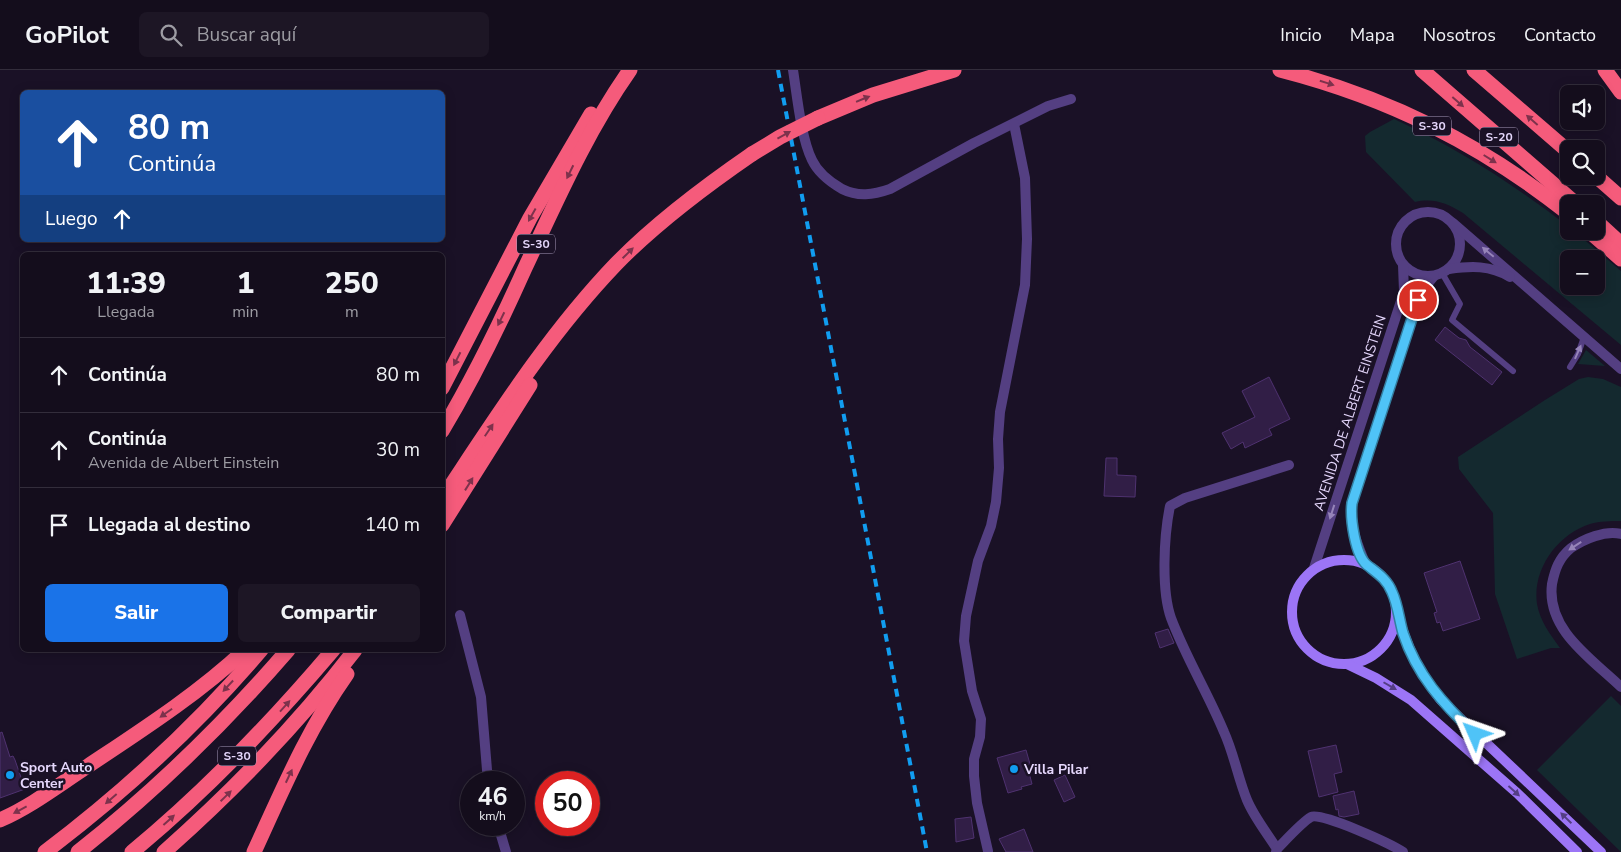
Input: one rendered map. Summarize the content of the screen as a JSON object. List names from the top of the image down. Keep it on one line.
{"streets":{"highway":["S-30","S-20"],"street":["AVENIDA DE ALBERT EINSTEIN"]},"places":["Villa Pilar","Sport Auto Center"],"page":{"header":"GoPilot","search":"Buscar aquí","nav":["Inicio","Mapa","Nosotros","Contacto"],"map_buttons":["+","−"],"turn":["80 m","Continúa"],"then":"Luego","eta":["11:39","Llegada","1","min","250","m"],"list":[{"name":"Continúa","value":"80 m"},{"name":"Continúa","note":"Avenida de Albert Einstein","value":"30 m"},{"name":"Llegada al destino","value":"140 m"}],"buttons":["Salir","Compartir"],"speed":"46 km/h","limit":"50"}}
